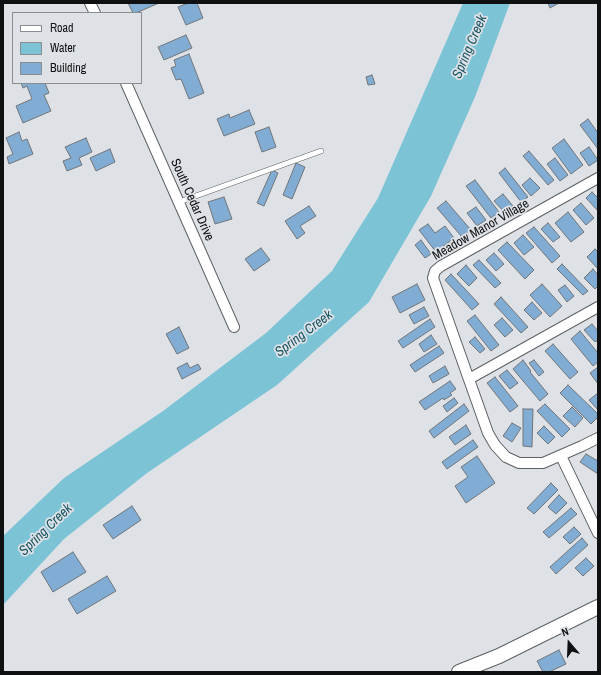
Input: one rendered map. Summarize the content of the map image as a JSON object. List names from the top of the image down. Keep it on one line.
{"streets":{"street":["South Cedar Drive","Meadow Manor Village"]},"water":["Spring Creek"],"legend":["Road","Water","Building"],"north":"top"}
